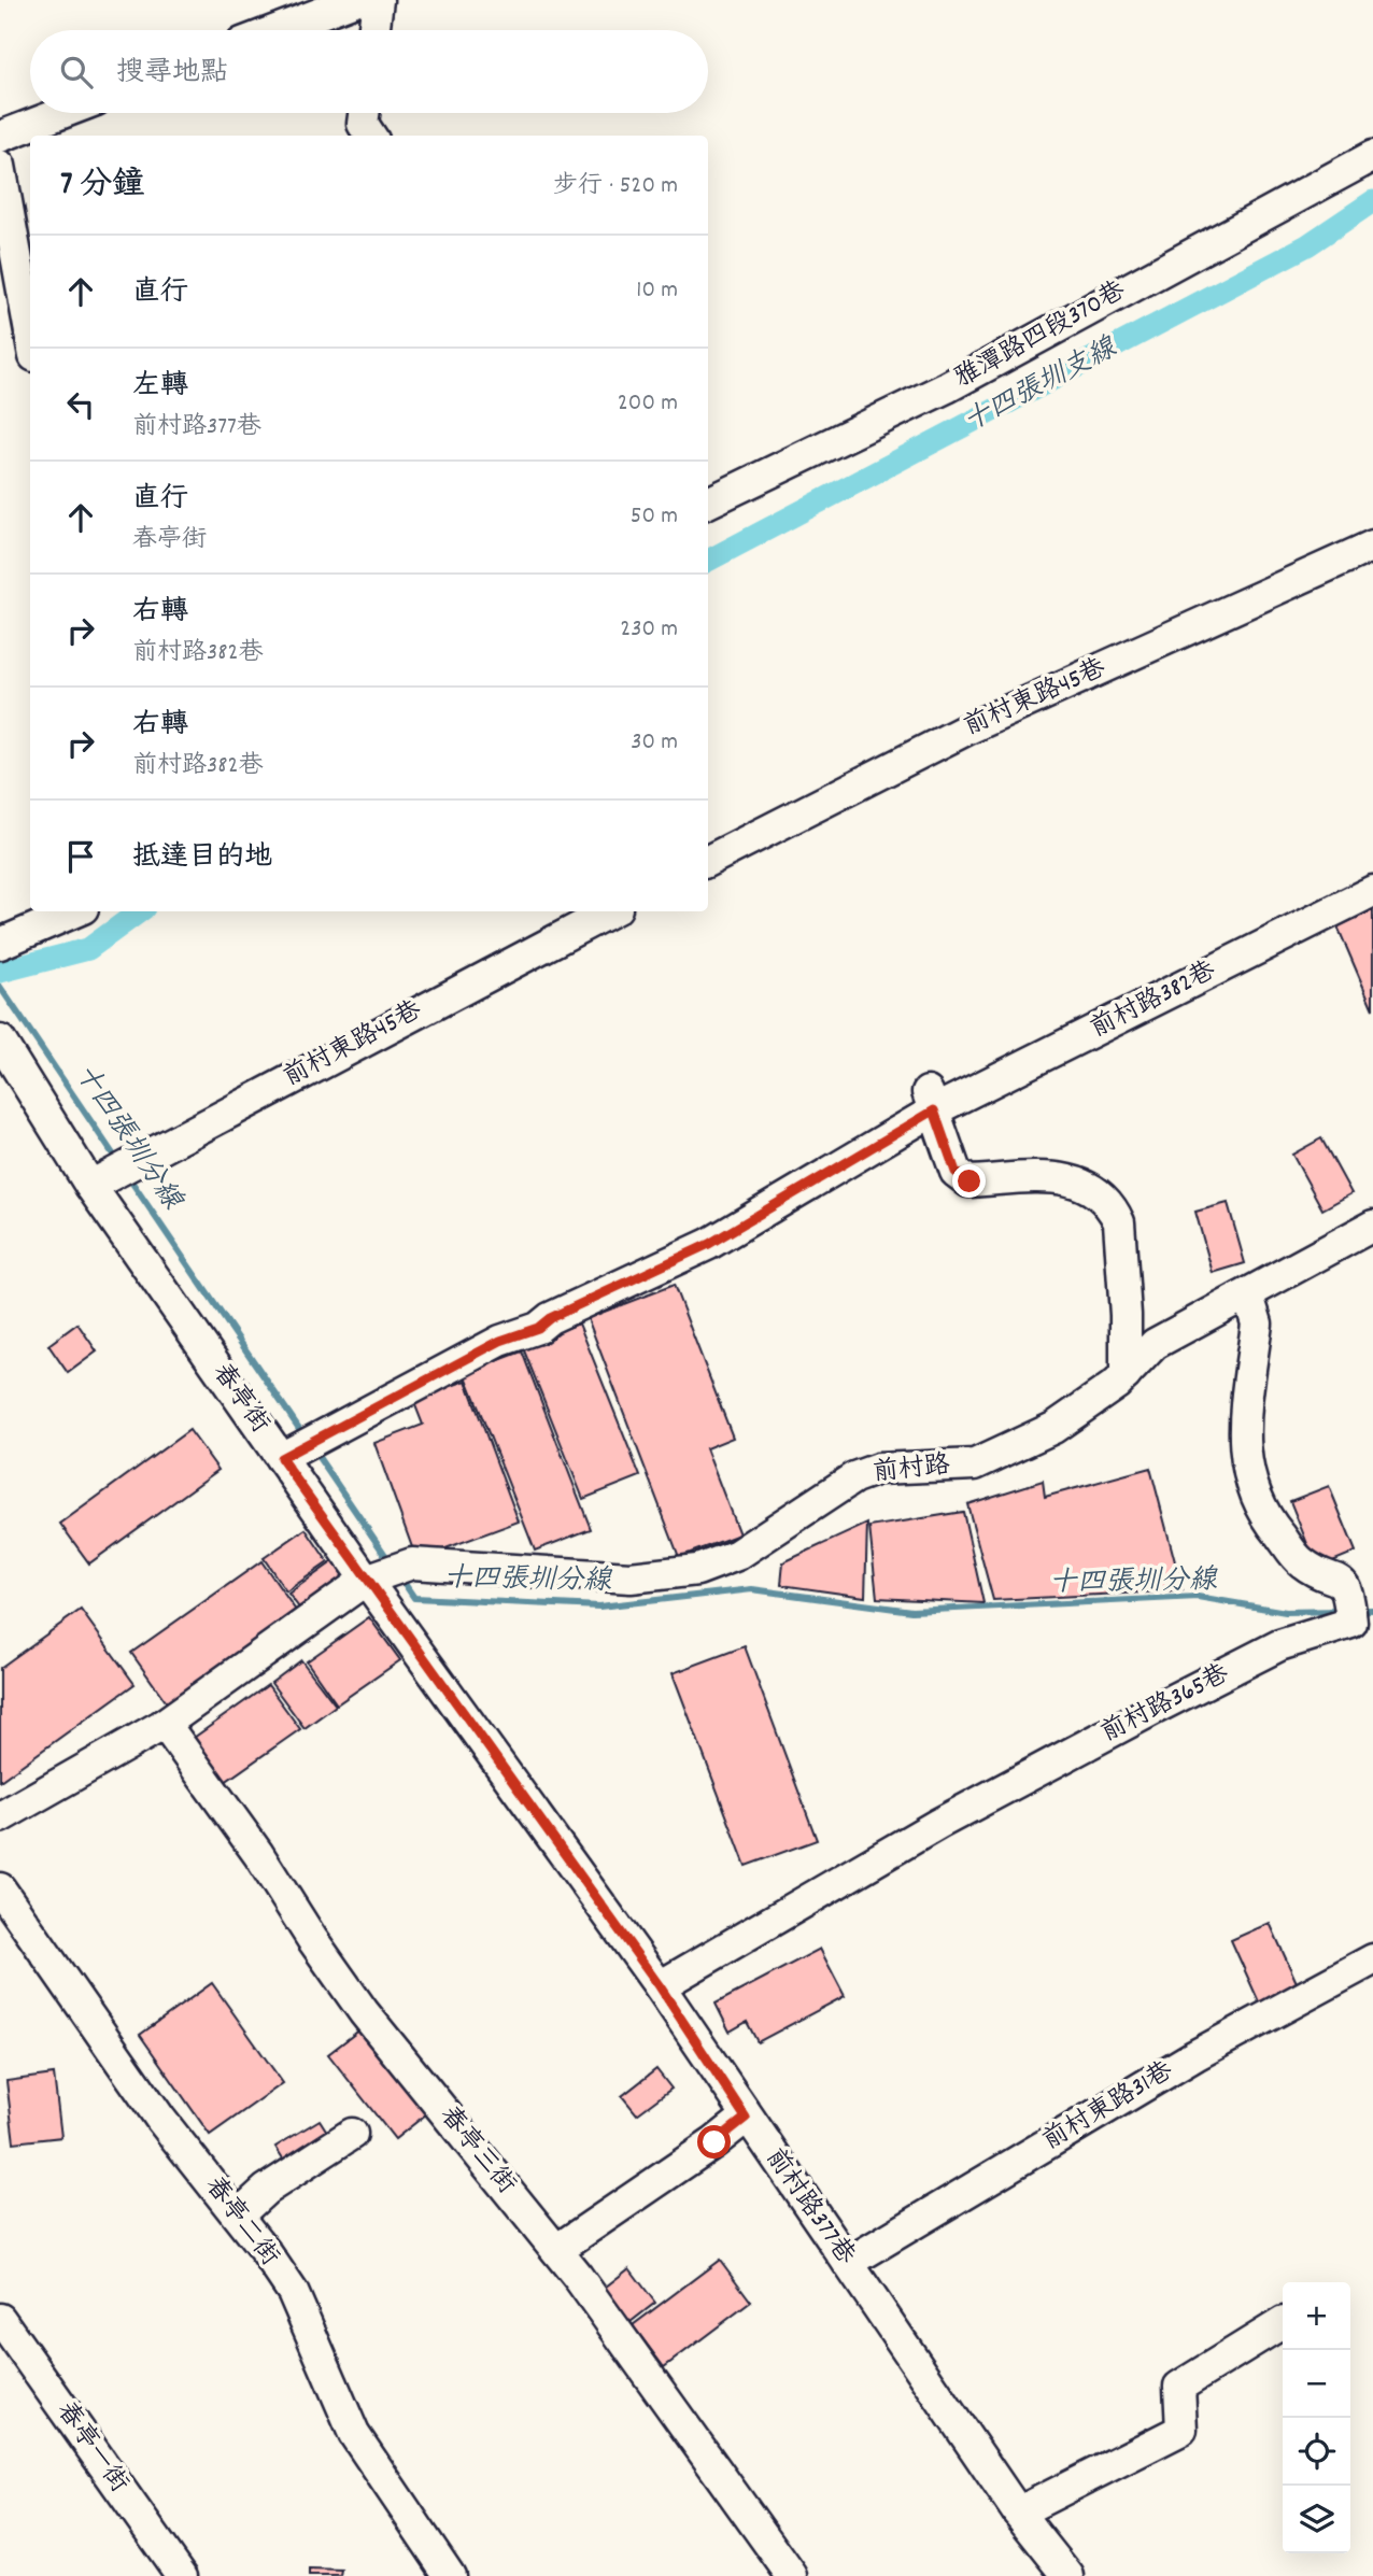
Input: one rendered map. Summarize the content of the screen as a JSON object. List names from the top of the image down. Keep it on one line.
{"streets":{"street":["雅潭路四段370巷","前村東路45巷","前村路382巷","春亭街","前村路","前村路365巷","前村東路31巷","春亭三街","前村路377巷","春亭二街","春亭一街"]},"crossings":[["前村東路45巷","春亭街"],["前村路382巷","春亭街"],["春亭街","前村路"],["春亭街","前村路377巷"],["前村路","前村路365巷"],["前村路","前村路377巷"],["前村路365巷","前村路377巷"],["前村東路31巷","前村路377巷"]],"water":["十四張圳支線","十四張圳分線"],"page":{"search":"搜尋地點","heading":["7 分鐘","步行 · 520 m"],"list":[["直行","10 m"],["左轉","前村路377巷","200 m"],["直行","春亭街","50 m"],["右轉","前村路382巷","230 m"],["右轉","前村路382巷","30 m"],"抵達目的地"],"map_buttons":["+","−"]}}
